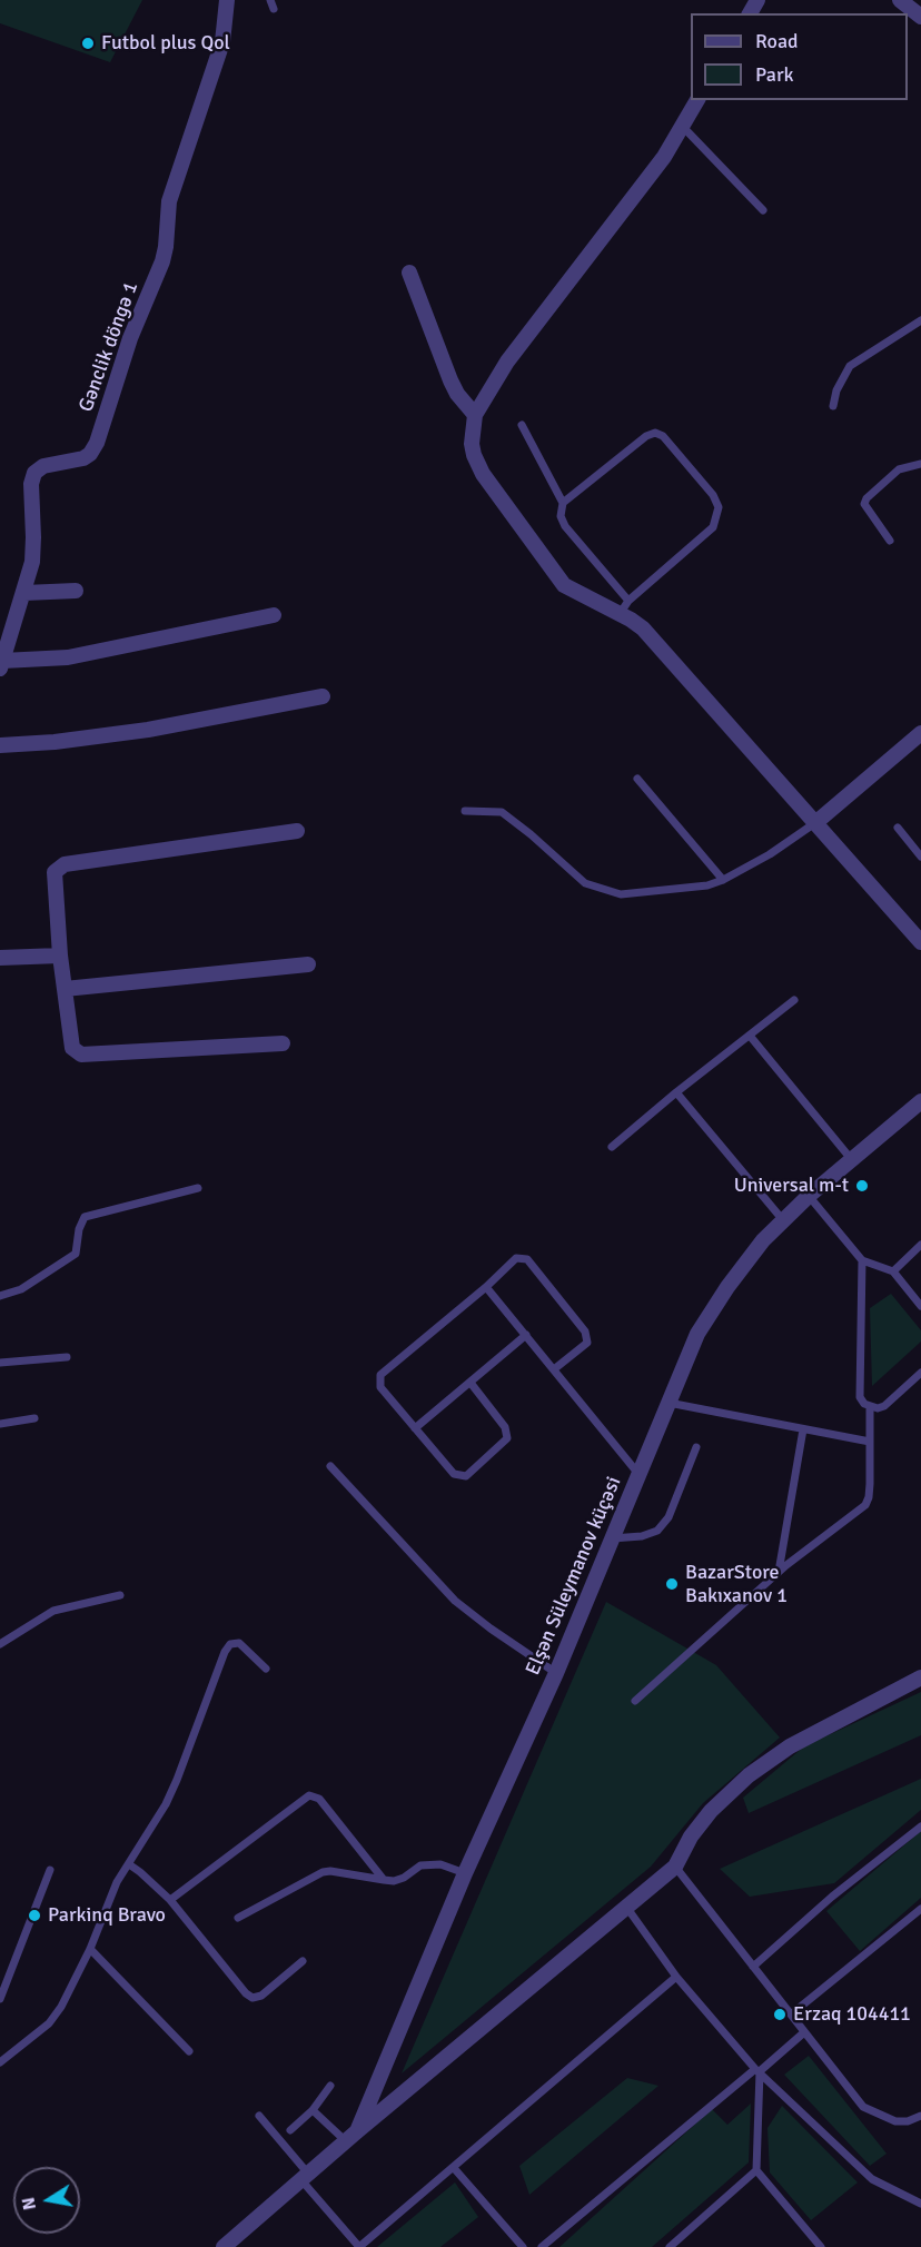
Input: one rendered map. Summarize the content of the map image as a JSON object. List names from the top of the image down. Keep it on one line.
{"streets":{"street":["Gənclik döngə 1","Elşən Süleymanov küçəsi"]},"places":["Futbol plus Qol","Universal m-t","BazarStore Bakıxanov 1","Parkinq Bravo","Erzaq 104411"],"legend":["Road","Park"],"north":"left"}
